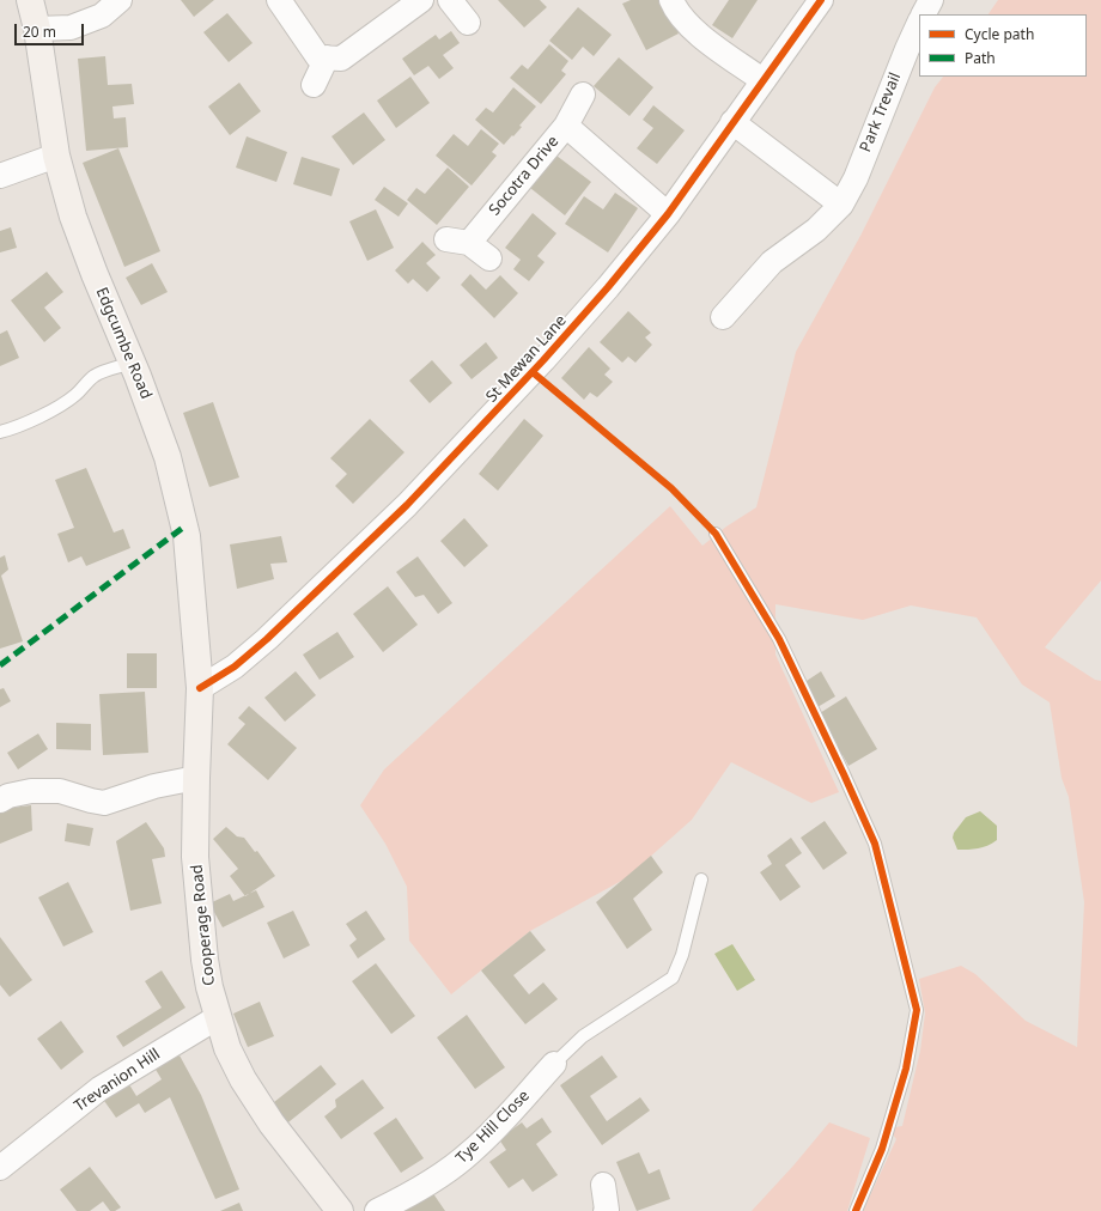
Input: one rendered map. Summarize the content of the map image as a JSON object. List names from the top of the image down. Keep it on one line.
{"streets":{"main road":["Edgcumbe Road","Cooperage Road"],"street":["Park Trevail","Socotra Drive","St Mewan Lane","Trevanion Hill","Tye Hill Close"]},"crossings":[["Socotra Drive","St Mewan Lane"],["Edgcumbe Road","St Mewan Lane"],["Edgcumbe Road","Cooperage Road"],["St Mewan Lane","Cooperage Road"],["Cooperage Road","Trevanion Hill"]],"legend":["Cycle path","Path"],"scale_bar":"20 m"}
